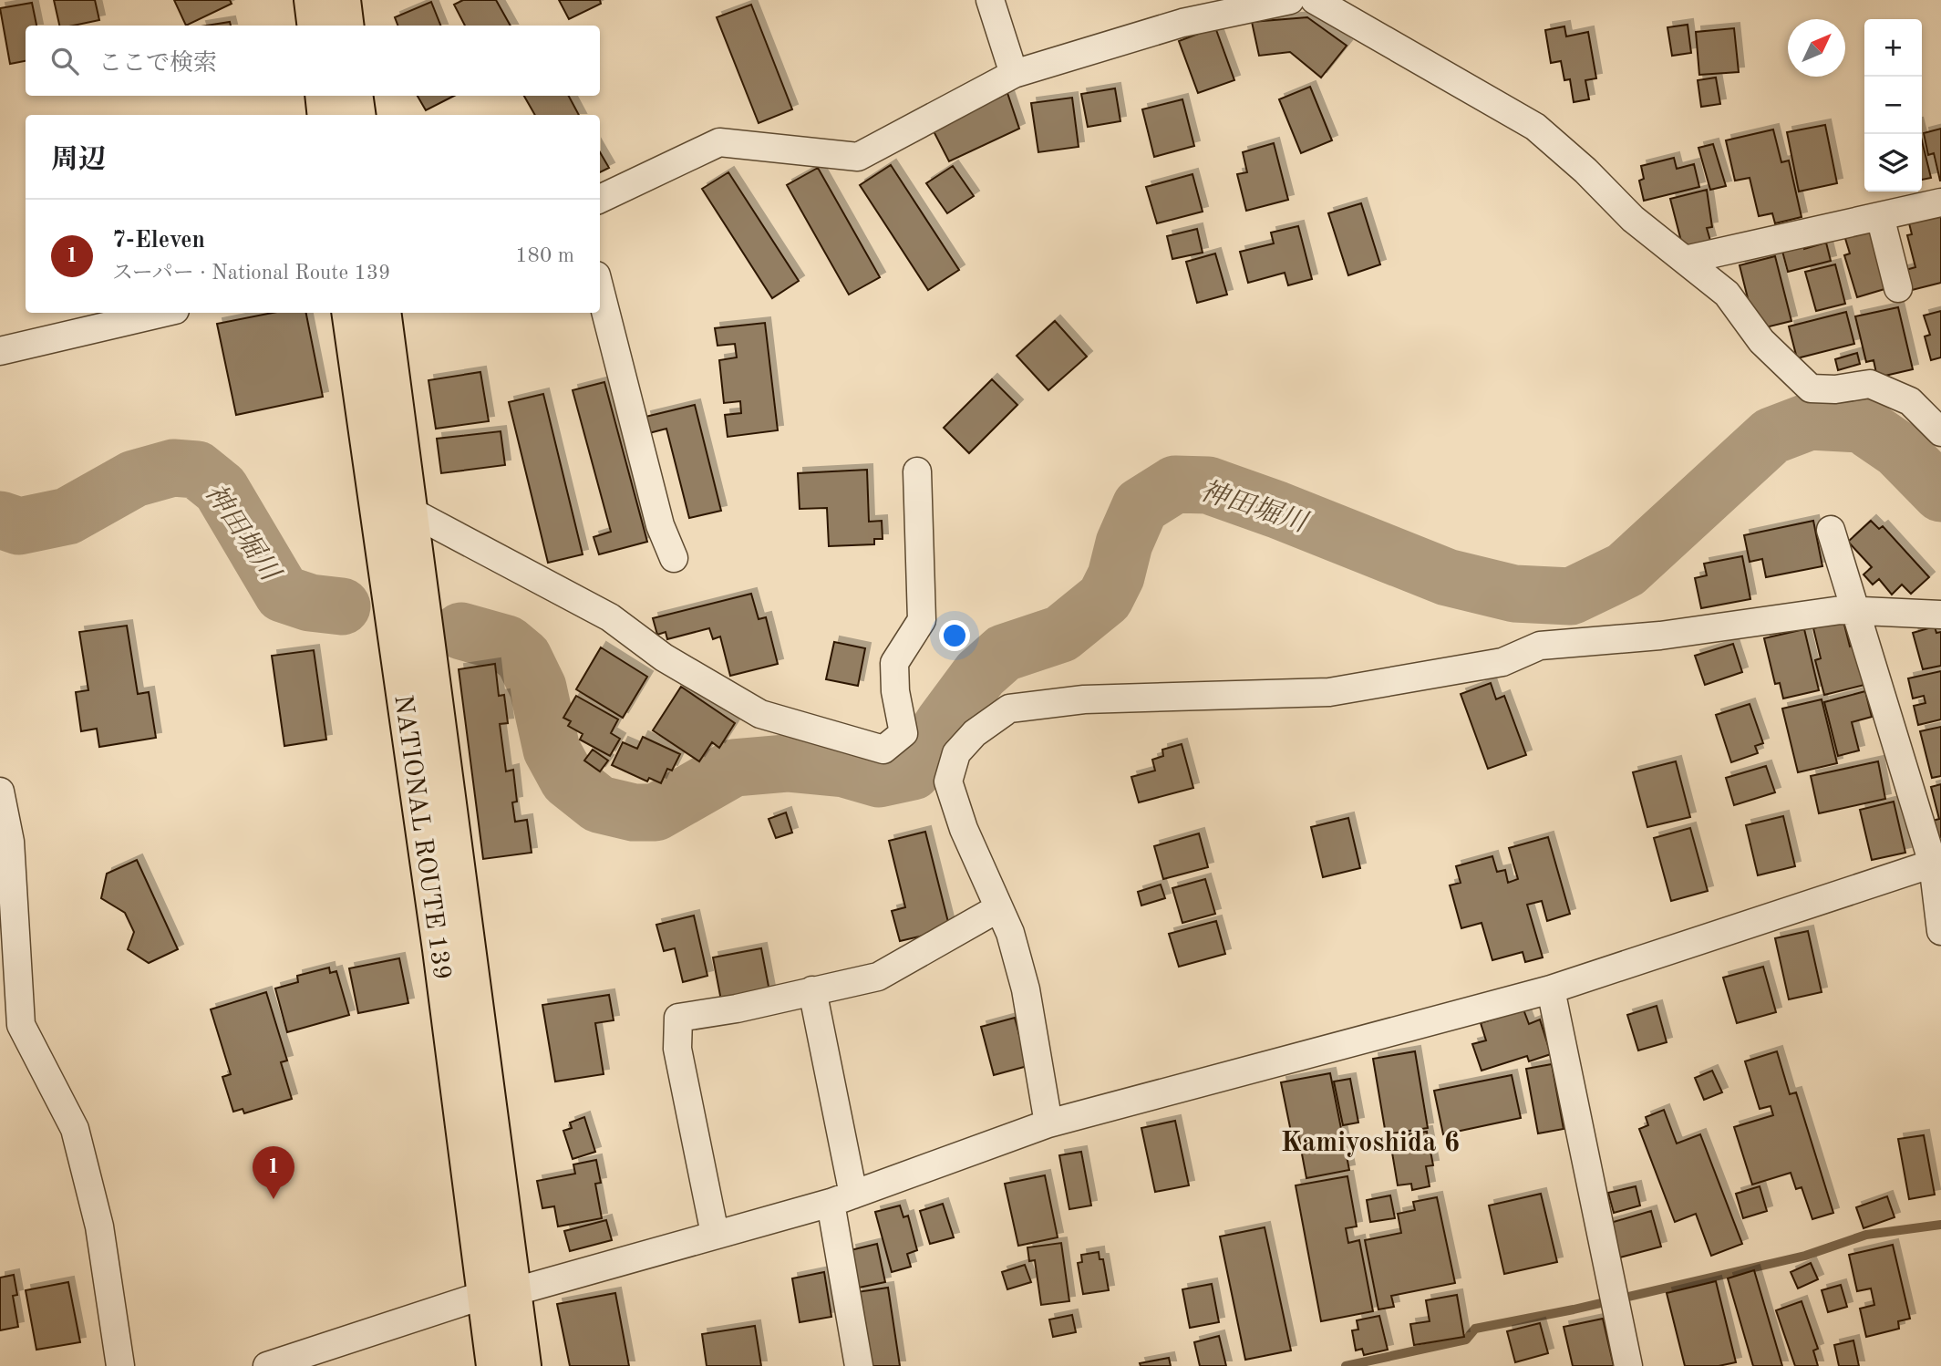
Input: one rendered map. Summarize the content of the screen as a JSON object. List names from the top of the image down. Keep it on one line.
{"streets":{"highway":["NATIONAL ROUTE 139"]},"districts":["Kamiyoshida 6"],"water":["神田堀川"],"north":"top right","page":{"map_buttons":["+","−"],"search":"ここで検索","heading":"周辺","list":[{"mark":"1","name":"7-Eleven","note":"スーパー · National Route 139","value":"180 m"}],"pins":"1"}}
